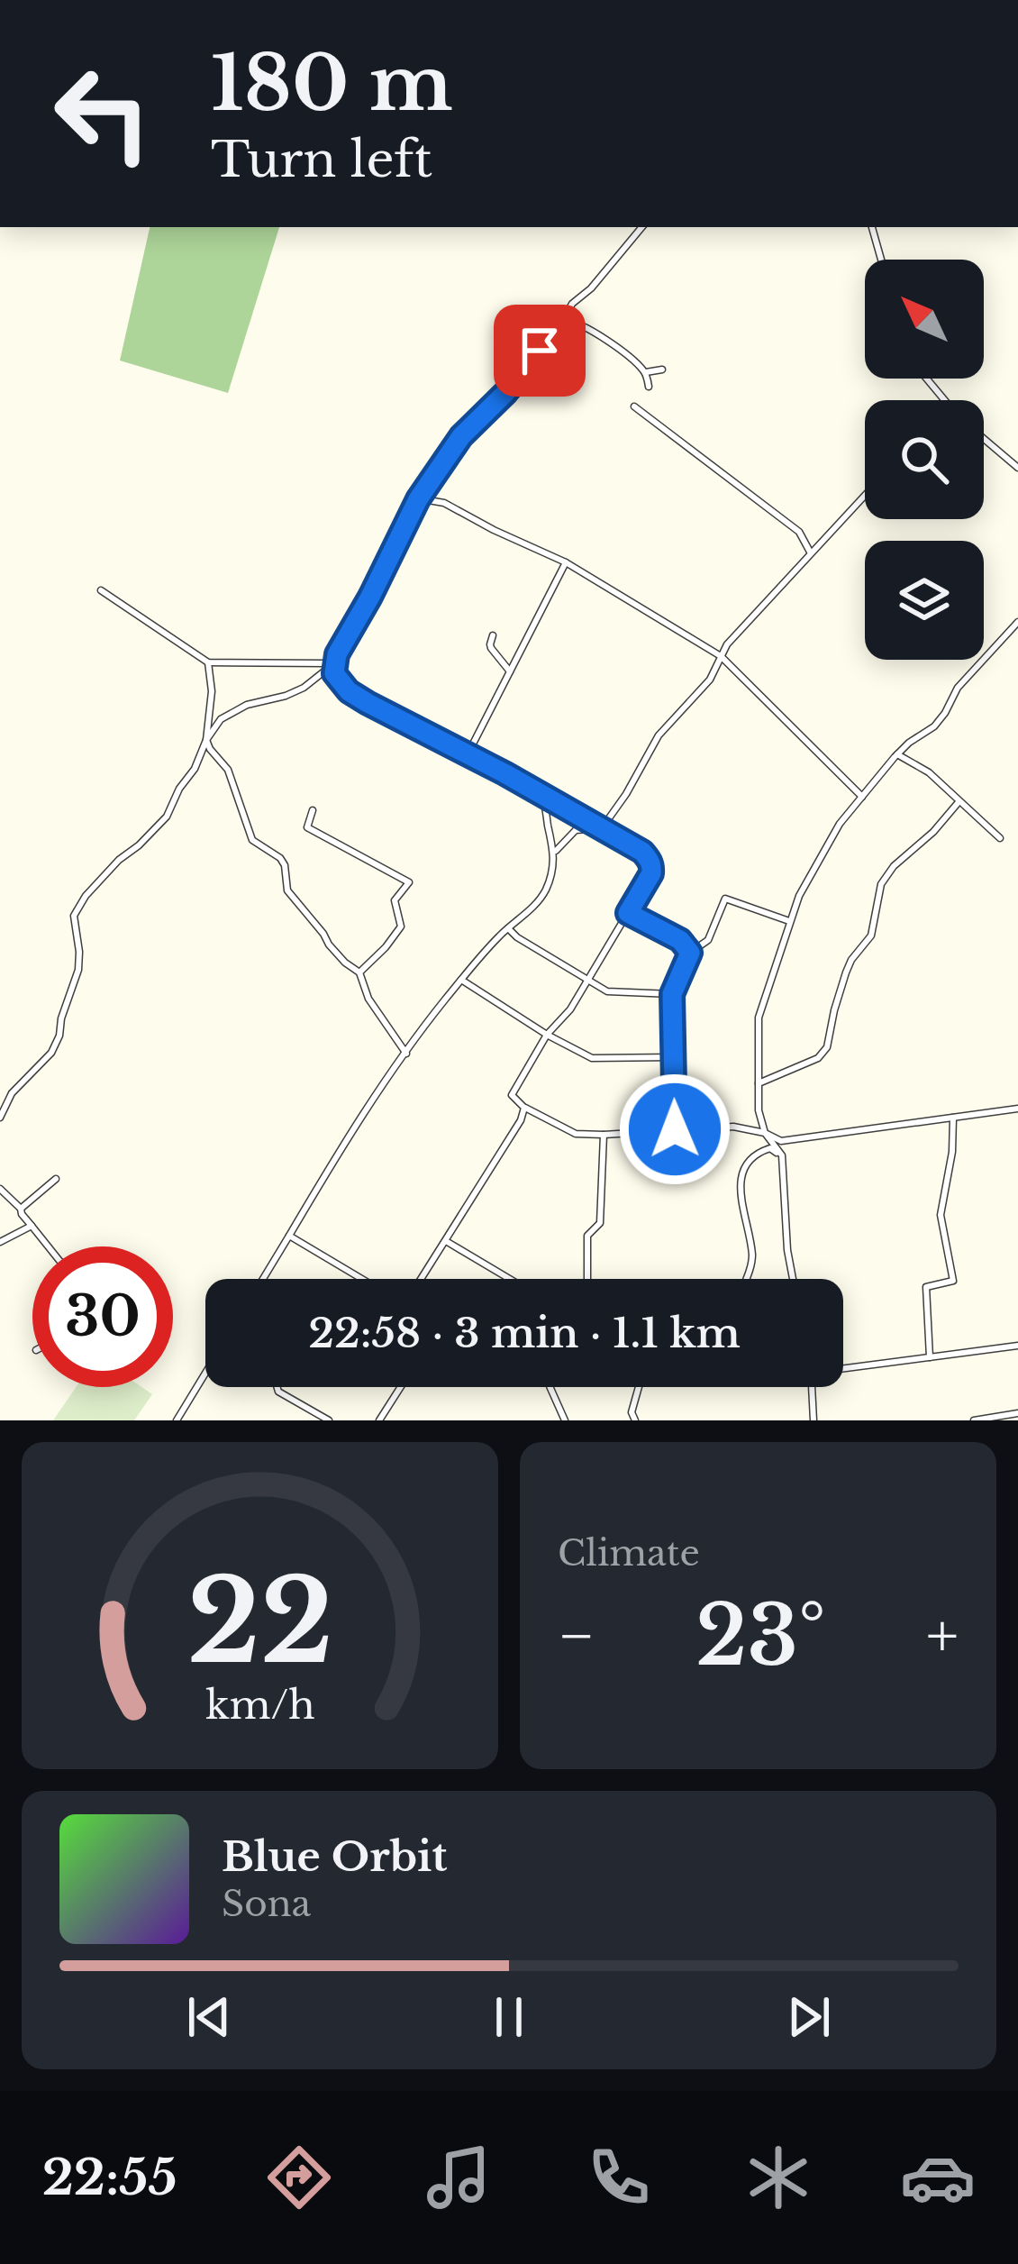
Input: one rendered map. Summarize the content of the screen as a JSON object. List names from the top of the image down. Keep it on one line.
{"north":"top left","page":{"turn":["180 m","Turn left"],"limit":"30","trip":"22:58 · 3 min · 1.1 km","tile":"Climate","heat":["−","23°","+"],"song":["Blue Orbit","Sona"],"tabs":"22:55","gauge":["22","km/h"]}}
